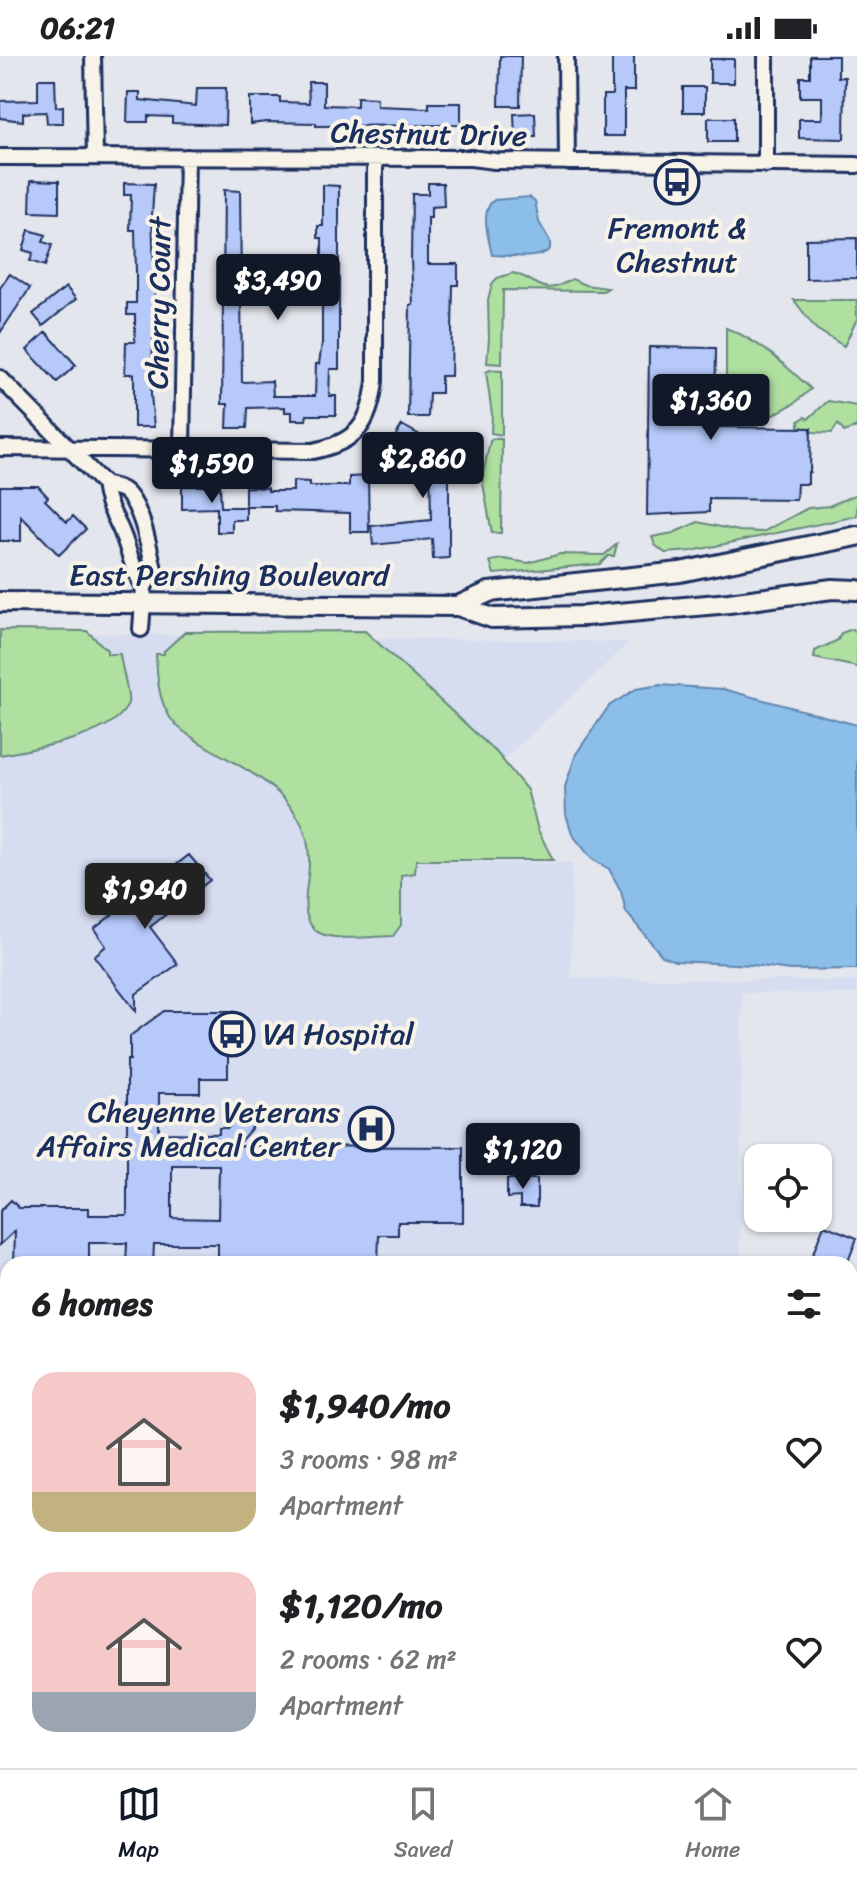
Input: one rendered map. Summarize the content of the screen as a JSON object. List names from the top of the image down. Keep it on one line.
{"streets":{"main road":["East Pershing Boulevard"],"street":["Chestnut Drive","Cherry Court"]},"crossings":[["Chestnut Drive","Cherry Court"]],"places":{"bus stop":["Fremont & Chestnut","VA Hospital"],"hospital":["Cheyenne Veterans Affairs Medical Center"]},"page":{"status":"06:21","price":["$3,490","$1,360","$2,860","$1,590","$1,940","$1,120"],"heading":"6 homes","list":[{"name":"$1,940/mo","note":"3 rooms · 98 m² · Apartment"},{"name":"$1,120/mo","note":"2 rooms · 62 m² · Apartment"}],"tabs":["Map","Saved","Home"]}}
